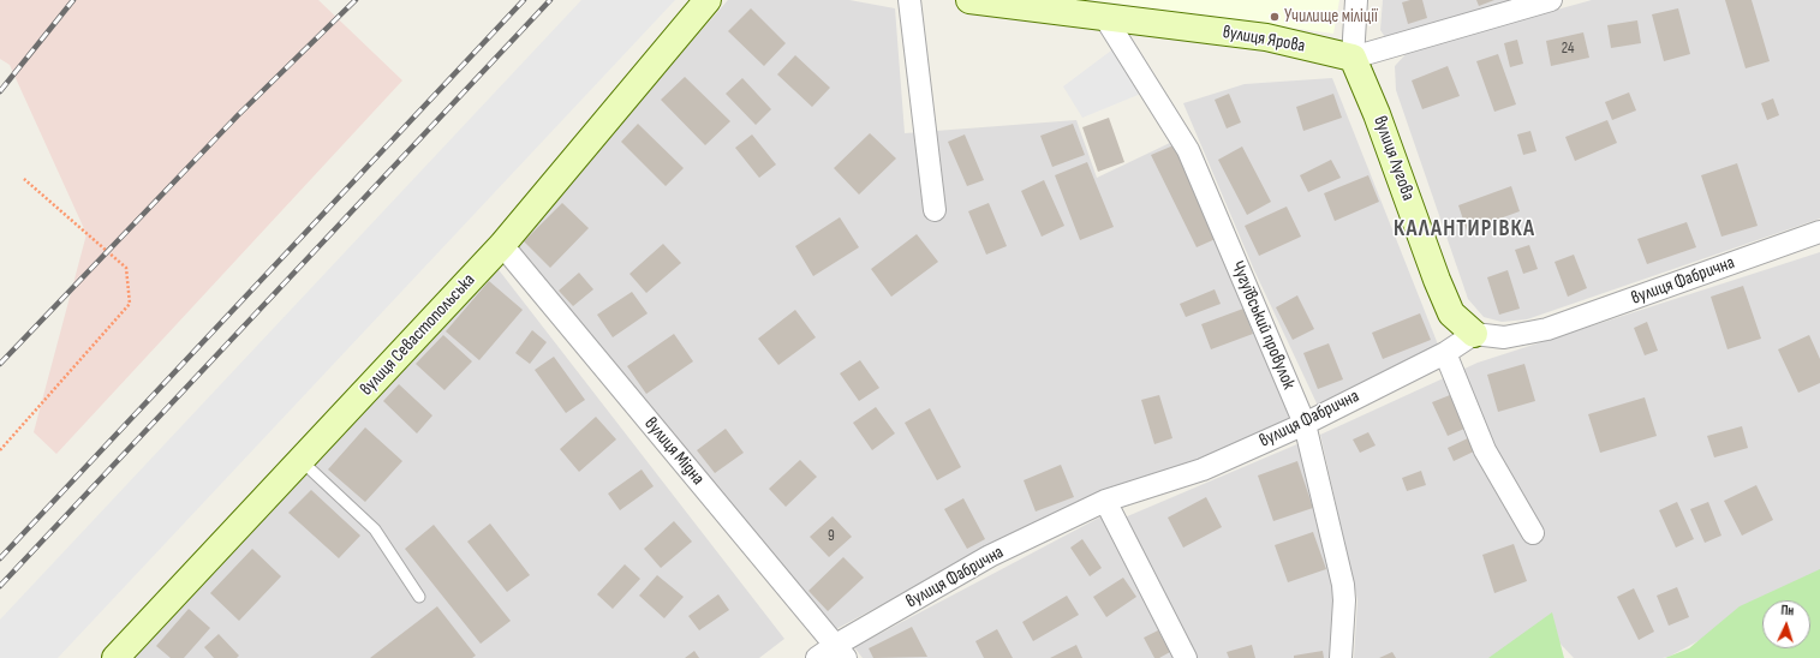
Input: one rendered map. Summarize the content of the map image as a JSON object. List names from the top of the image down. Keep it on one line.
{"streets":{"street":["вулиця Ярова","вулиця Лугова","вулиця Фабрична","Чугуївський провулок","вулиця Севастопольська","вулиця Мідна"]},"crossings":[["вулиця Ярова","вулиця Лугова"],["вулиця Ярова","Чугуївський провулок"],["вулиця Лугова","вулиця Фабрична"],["вулиця Фабрична","Чугуївський провулок"],["вулиця Фабрична","вулиця Мідна"],["вулиця Севастопольська","вулиця Мідна"]],"districts":["КАЛАНТИРІВКА"],"places":["Училище міліції"],"house_numbers":["24","9"],"north":"top"}
